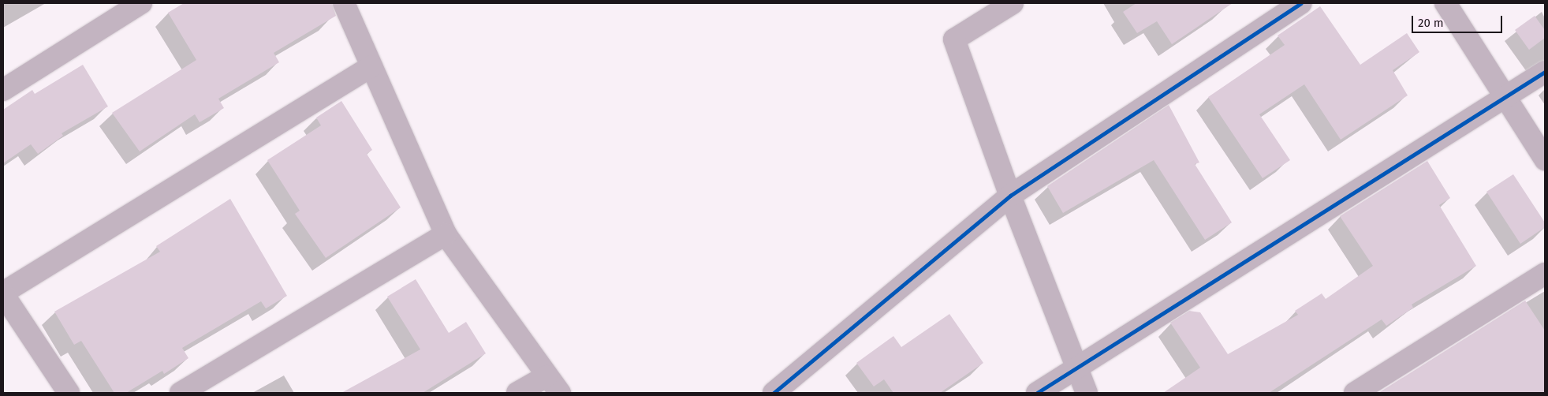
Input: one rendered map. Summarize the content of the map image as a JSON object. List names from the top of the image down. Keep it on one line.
{"scale_bar":"20 m"}
